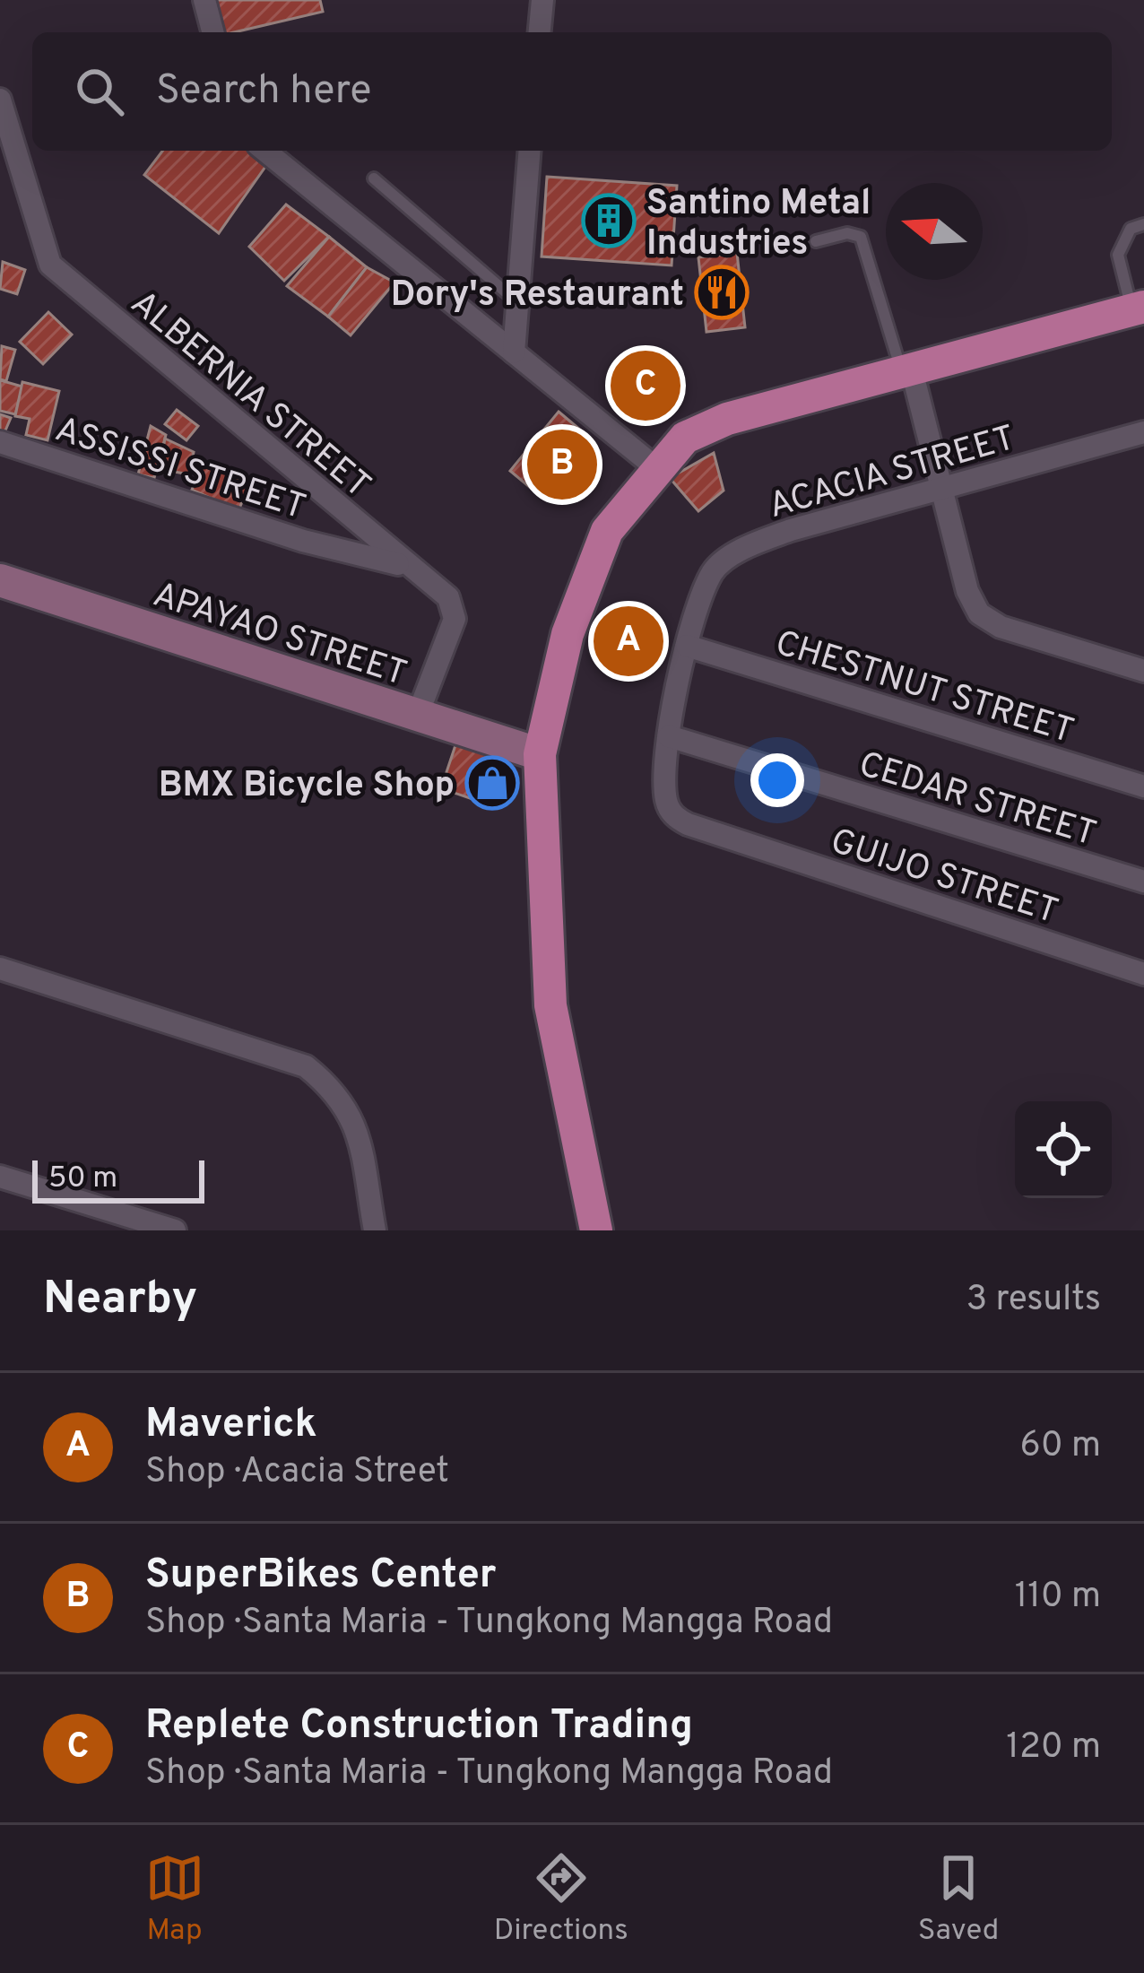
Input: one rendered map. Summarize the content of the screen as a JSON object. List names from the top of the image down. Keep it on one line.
{"streets":{"street":["ALBERNIA STREET","ASSISSI STREET","ACACIA STREET","APAYAO STREET","CHESTNUT STREET","CEDAR STREET","GUIJO STREET"]},"crossings":[["ALBERNIA STREET","ASSISSI STREET"],["ALBERNIA STREET","APAYAO STREET"],["ACACIA STREET","CHESTNUT STREET"],["ACACIA STREET","CEDAR STREET"],["ACACIA STREET","GUIJO STREET"]],"places":{"building":["Santino Metal Industries"],"restaurant":["Dory's Restaurant"],"shop":["BMX Bicycle Shop"]},"scale_bar":"50 m","north":"left","page":{"search":"Search here","pins":["C","B","A"],"scale":"50 m","heading":["Nearby","3 results"],"list":[{"mark":"A","name":"Maverick","note":"Shop · Acacia Street","value":"60 m"},{"mark":"B","name":"SuperBikes Center","note":"Shop · Santa Maria - Tungkong Mangga Road","value":"110 m"},{"mark":"C","name":"Replete Construction Trading","note":"Shop · Santa Maria - Tungkong Mangga Road","value":"120 m"}],"nav":["Map","Directions","Saved"]}}
